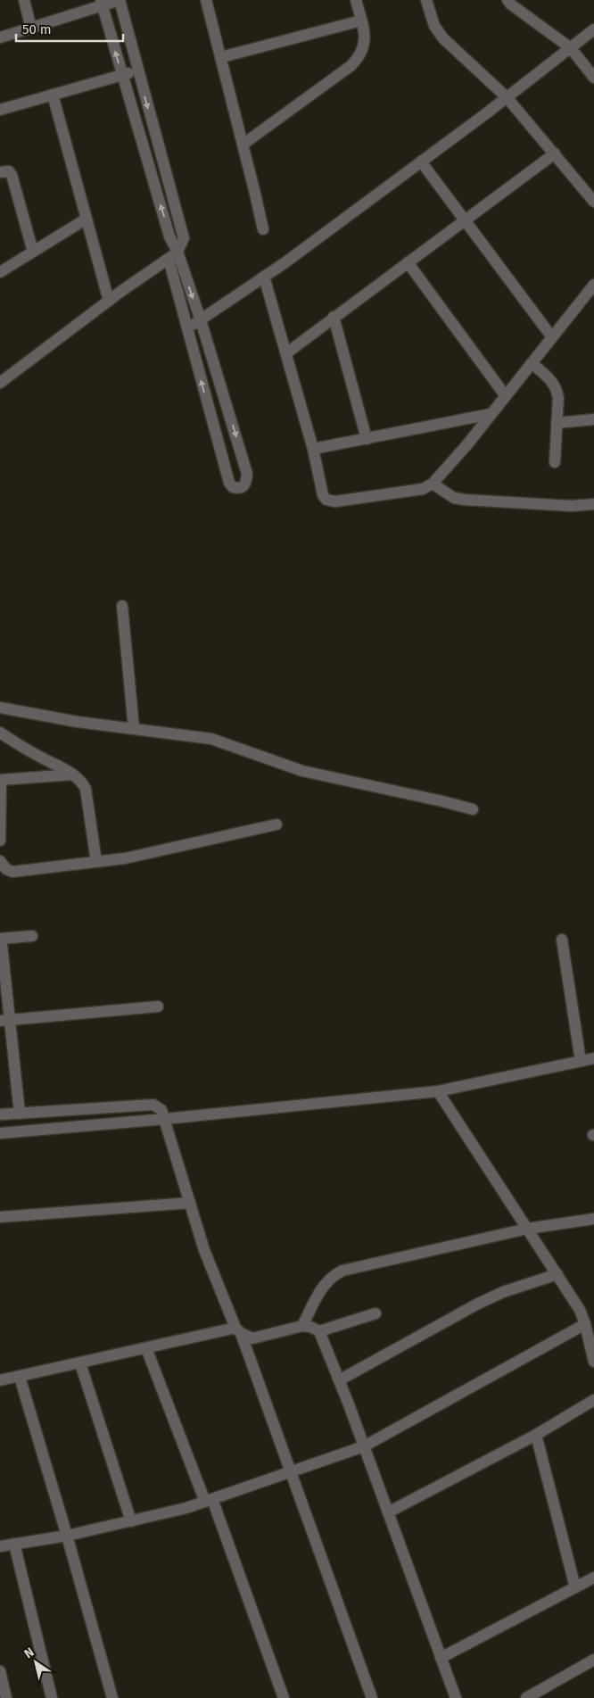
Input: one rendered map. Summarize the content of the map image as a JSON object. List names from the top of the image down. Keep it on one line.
{"scale_bar":"50 m","north":"top left"}
